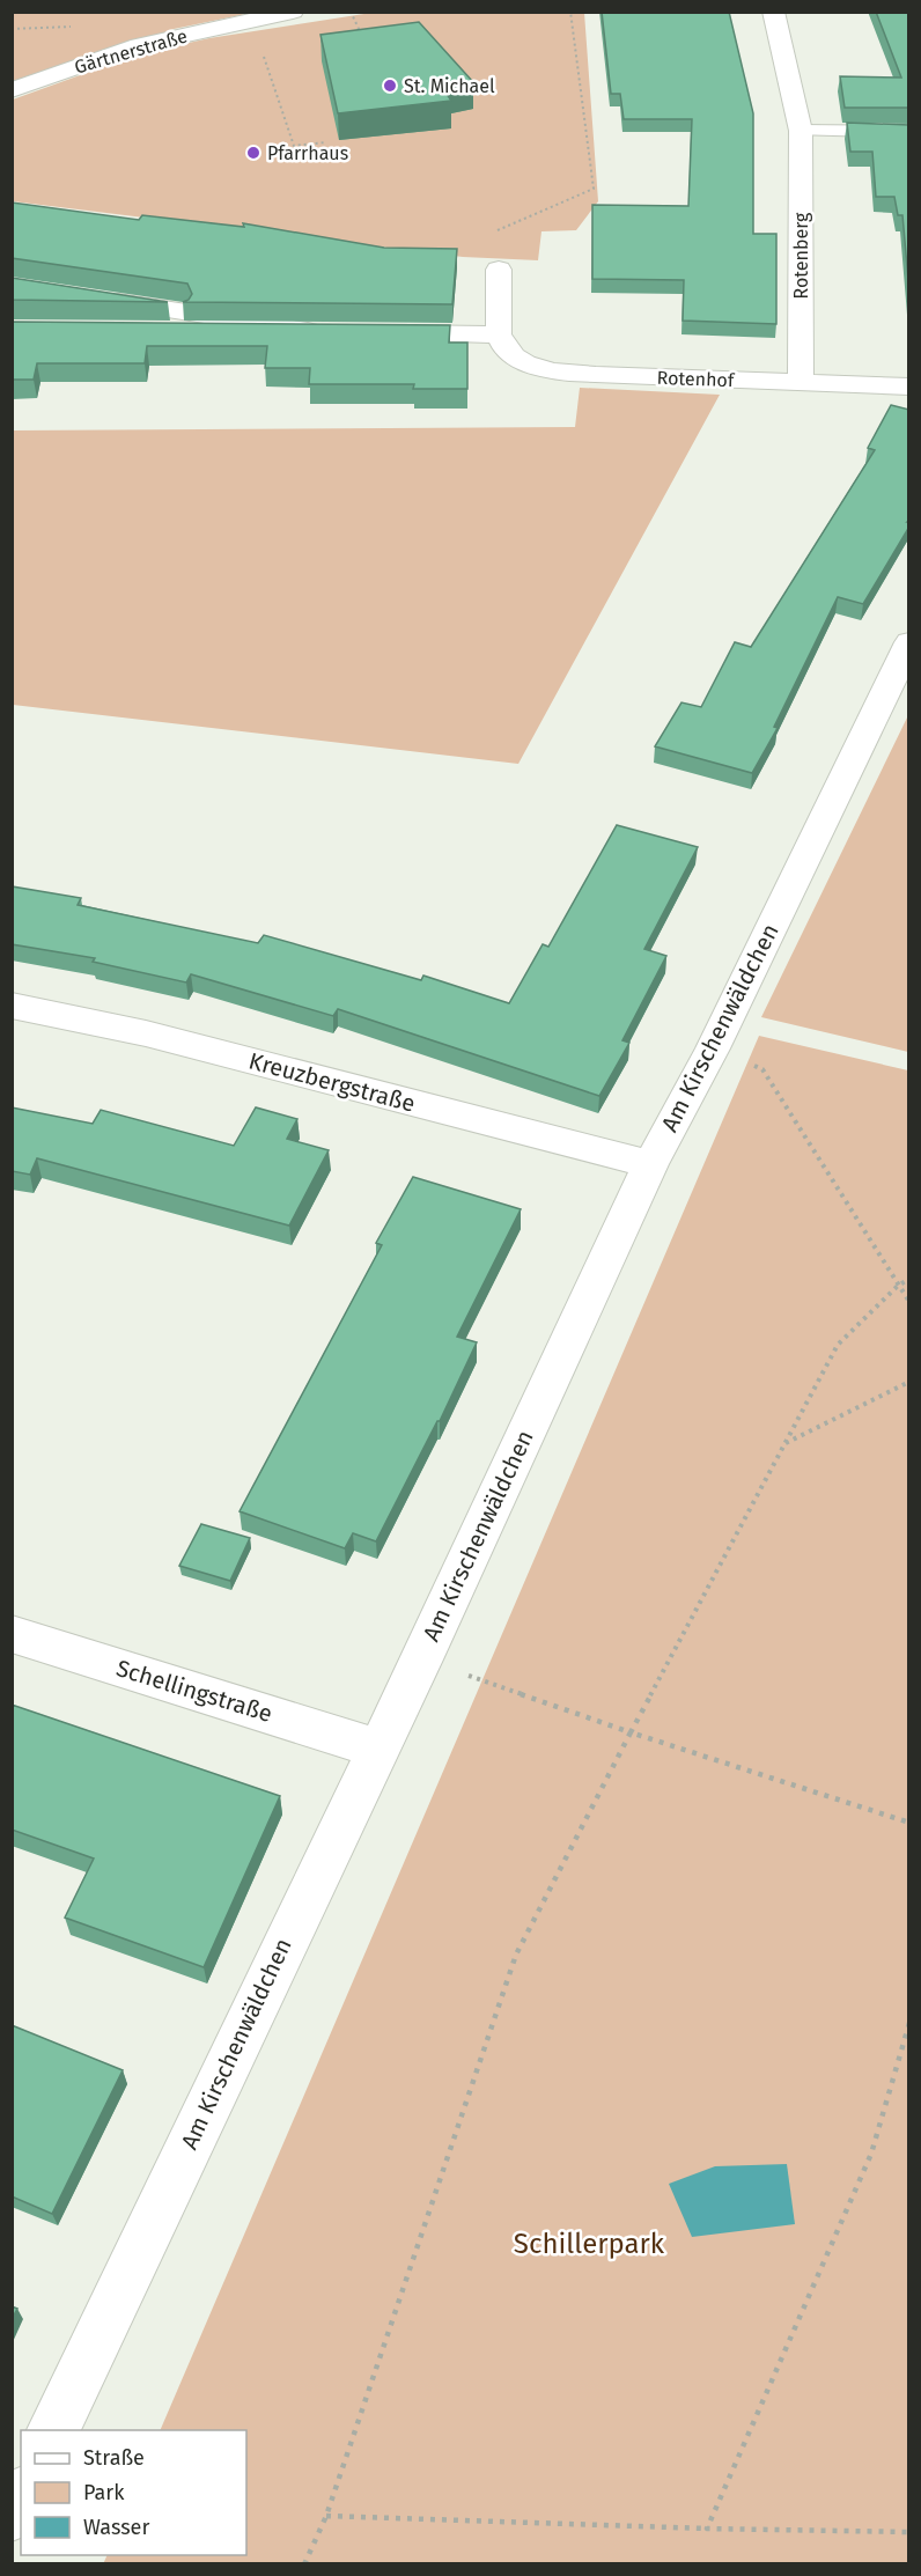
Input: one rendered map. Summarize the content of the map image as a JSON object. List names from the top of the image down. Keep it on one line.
{"streets":{"street":["Gärtnerstraße","Rotenberg","Rotenhof","Am Kirschenwäldchen","Kreuzbergstraße","Schellingstraße"]},"crossings":[["Rotenberg","Rotenhof"],["Am Kirschenwäldchen","Kreuzbergstraße"],["Am Kirschenwäldchen","Schellingstraße"]],"parks":["Schillerpark"],"places":["St. Michael","Pfarrhaus"],"legend":["Straße","Park","Wasser"]}
